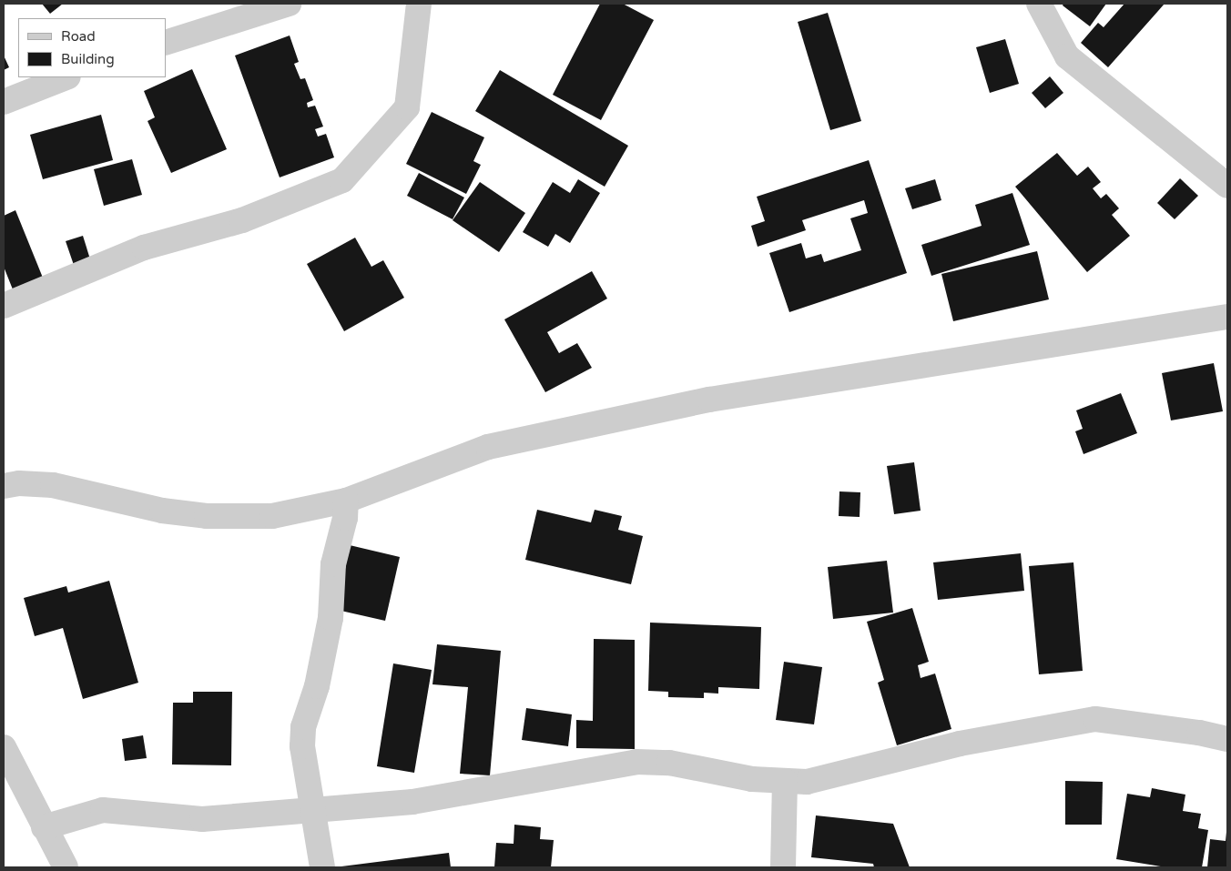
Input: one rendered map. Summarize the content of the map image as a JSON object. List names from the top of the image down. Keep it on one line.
{"legend":["Road","Building"]}
